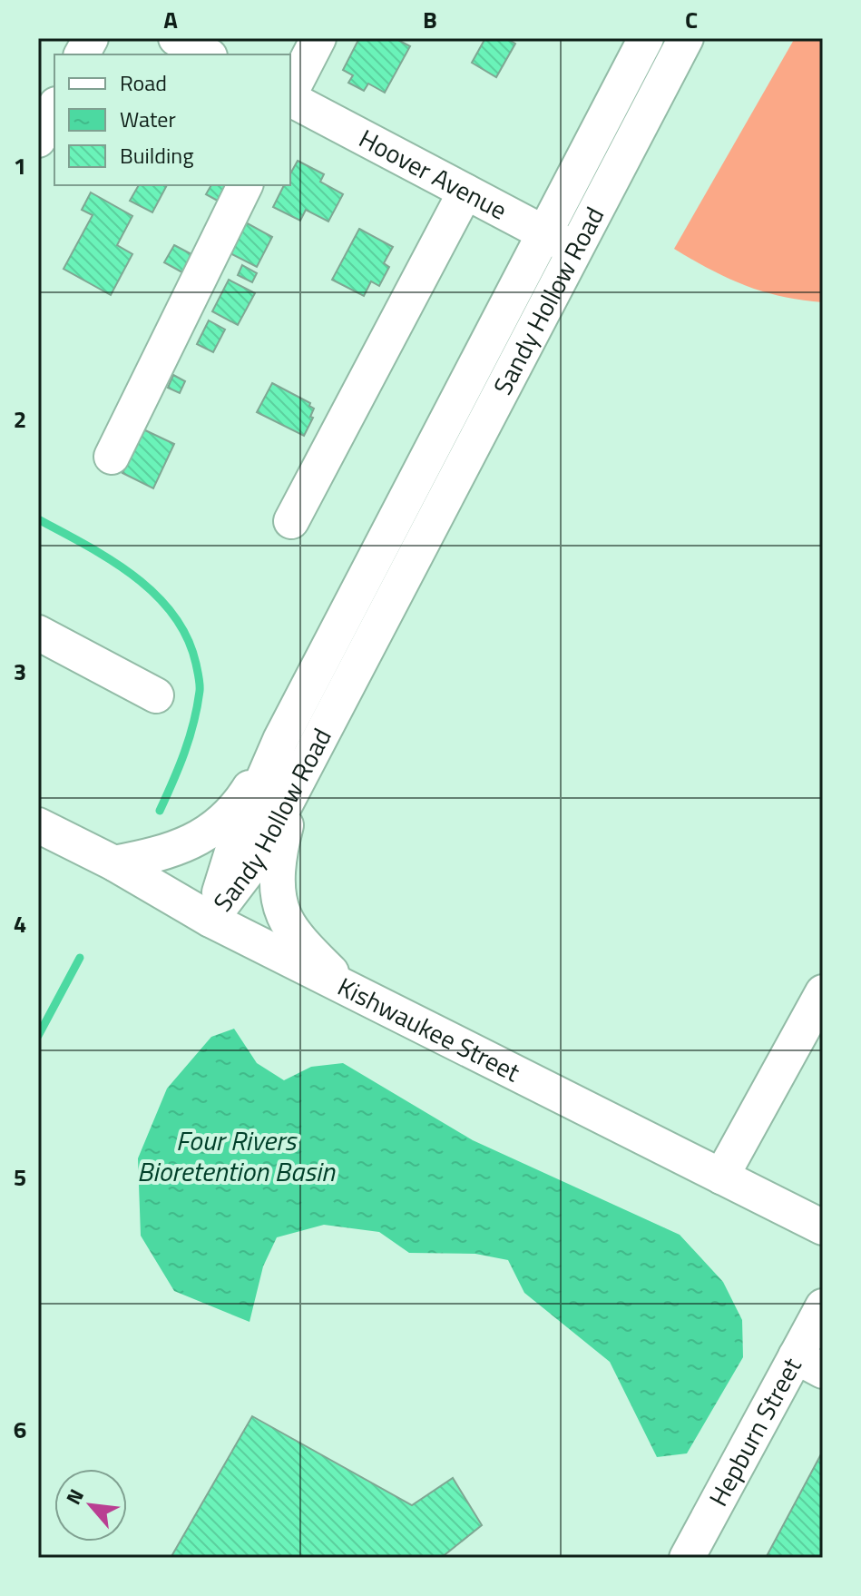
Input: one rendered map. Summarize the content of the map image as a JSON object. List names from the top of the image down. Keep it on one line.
{"streets":{"street":["Hoover Avenue","Sandy Hollow Road","Kishwaukee Street","Hepburn Street"]},"crossings":[["Hoover Avenue","Sandy Hollow Road"],["Sandy Hollow Road","Kishwaukee Street"]],"water":["Four Rivers Bioretention Basin"],"legend":["Road","Water","Building"],"north":"top left","grid":{"columns":["A","B","C"],"rows":["1","2","3","4","5","6"]}}
